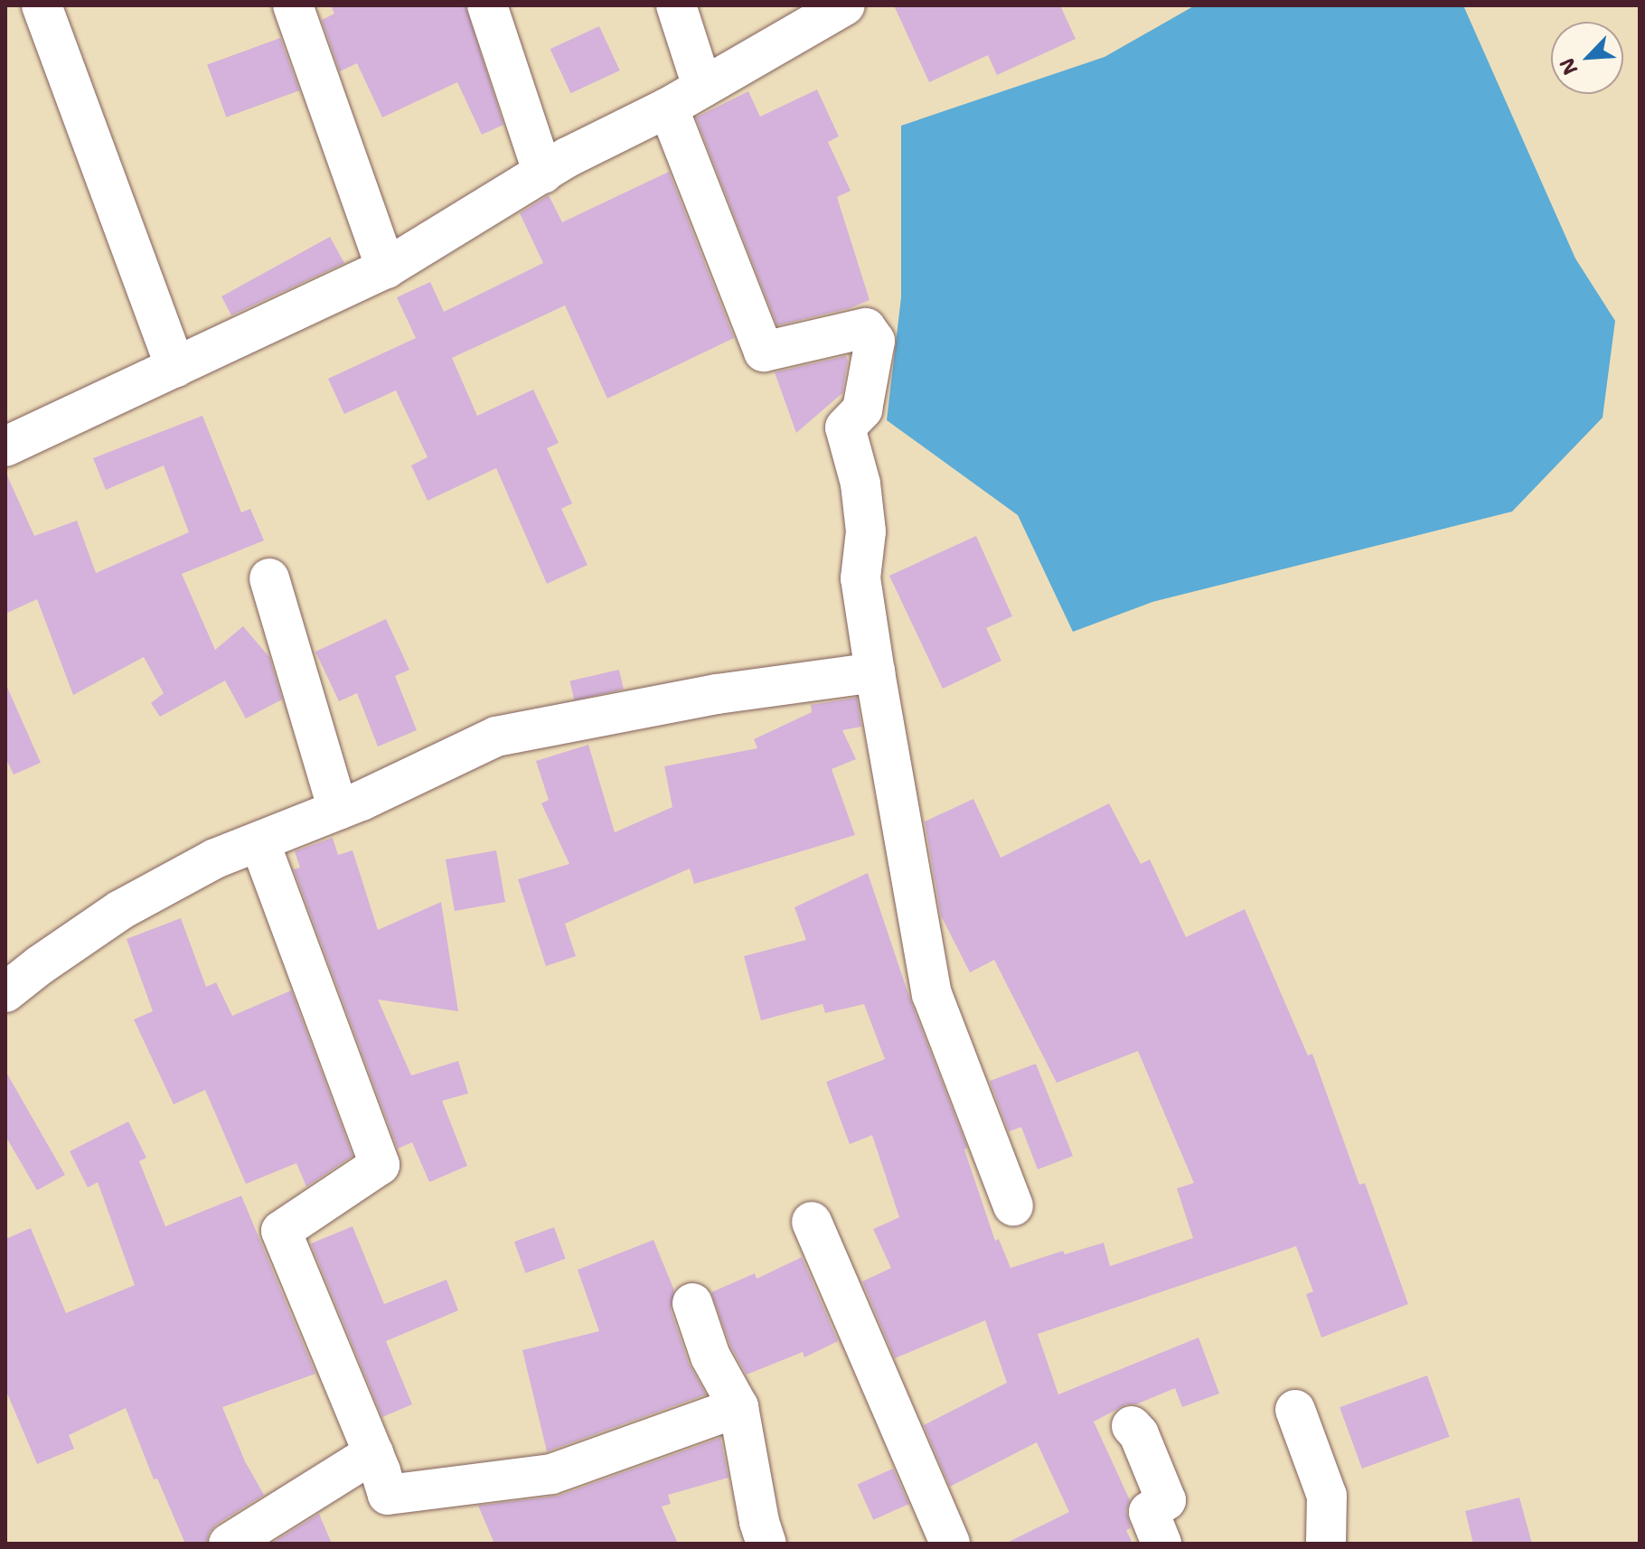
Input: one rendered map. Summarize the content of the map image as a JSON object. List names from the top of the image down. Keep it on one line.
{"north":"bottom left"}
